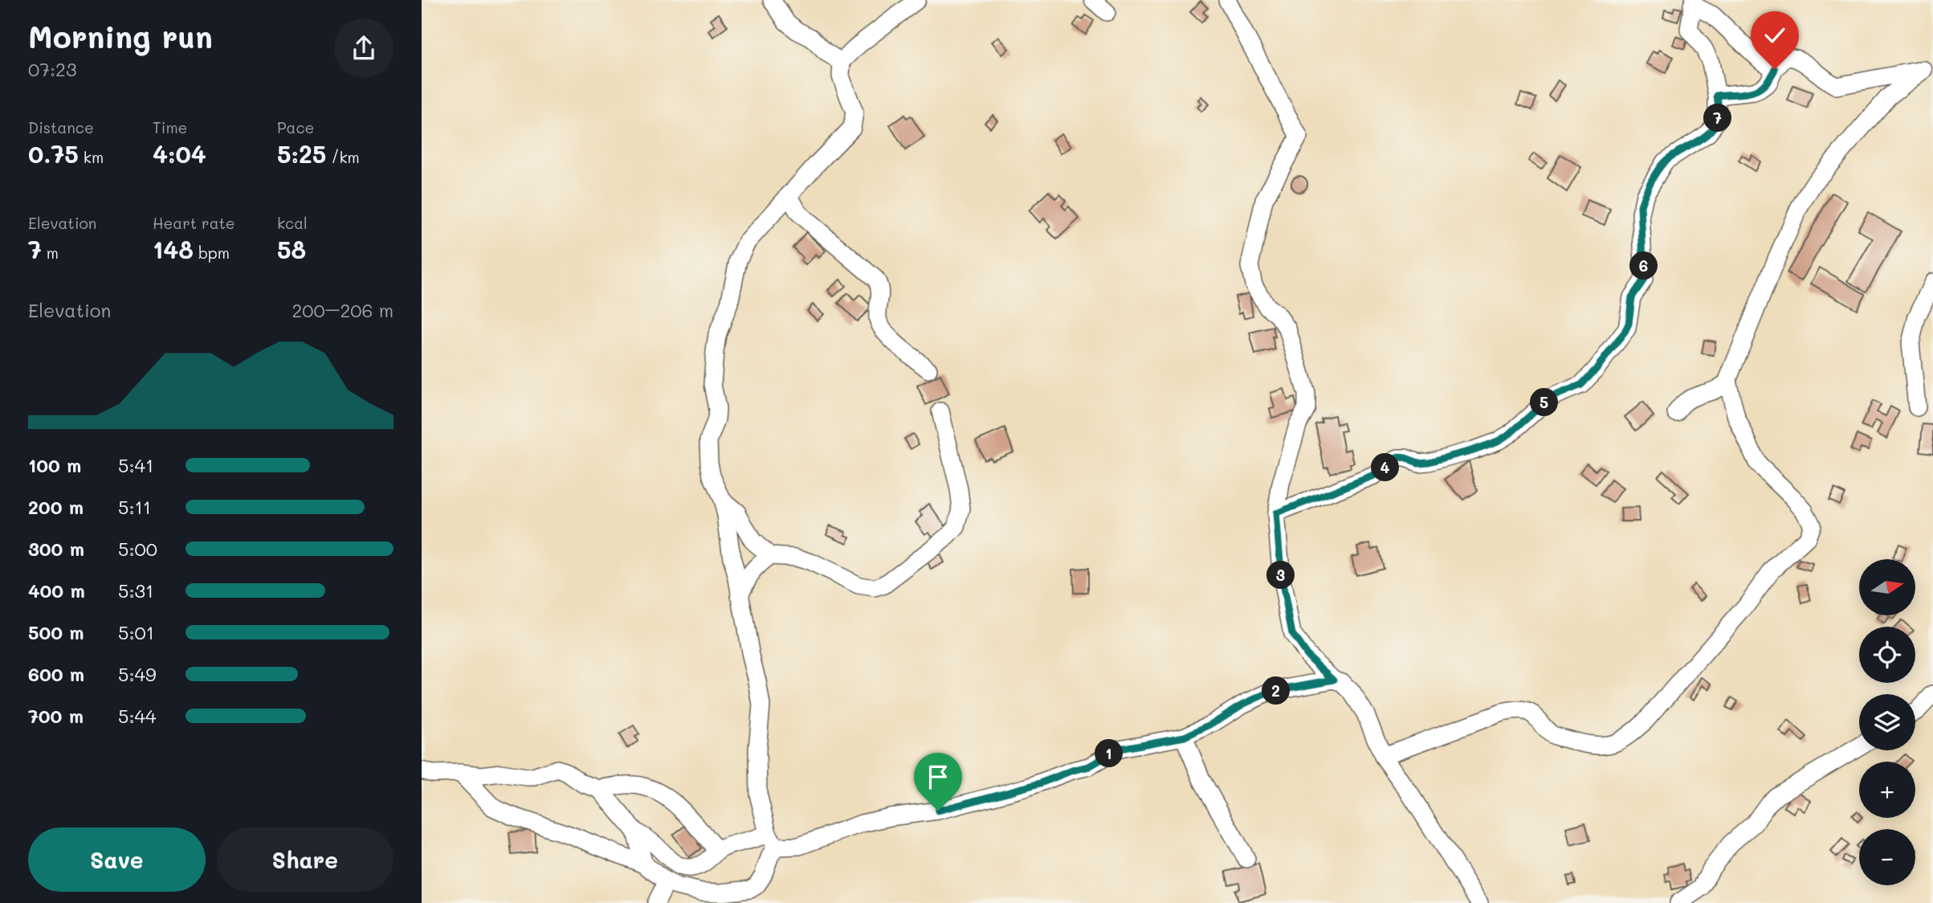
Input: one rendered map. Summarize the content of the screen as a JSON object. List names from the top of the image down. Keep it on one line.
{"north":"right","page":{"heading":["Morning run","07:23"],"stats":[["Distance","0.75 km"],["Time","4:04"],["Pace","5:25 /km"],["Elevation","7 m"],["Heart rate","148 bpm"],["kcal","58"]],"pins":["7","6","5","4","3","2","1"],"chart":["Elevation","200–206 m"],"list":[{"name":"100 m","note":"5:41"},{"name":"200 m","note":"5:11"},{"name":"300 m","note":"5:00"},{"name":"400 m","note":"5:31"},{"name":"500 m","note":"5:01"},{"name":"600 m","note":"5:49"},{"name":"700 m","note":"5:44"}],"map_buttons":["+","−"],"buttons":["Save","Share"]}}
